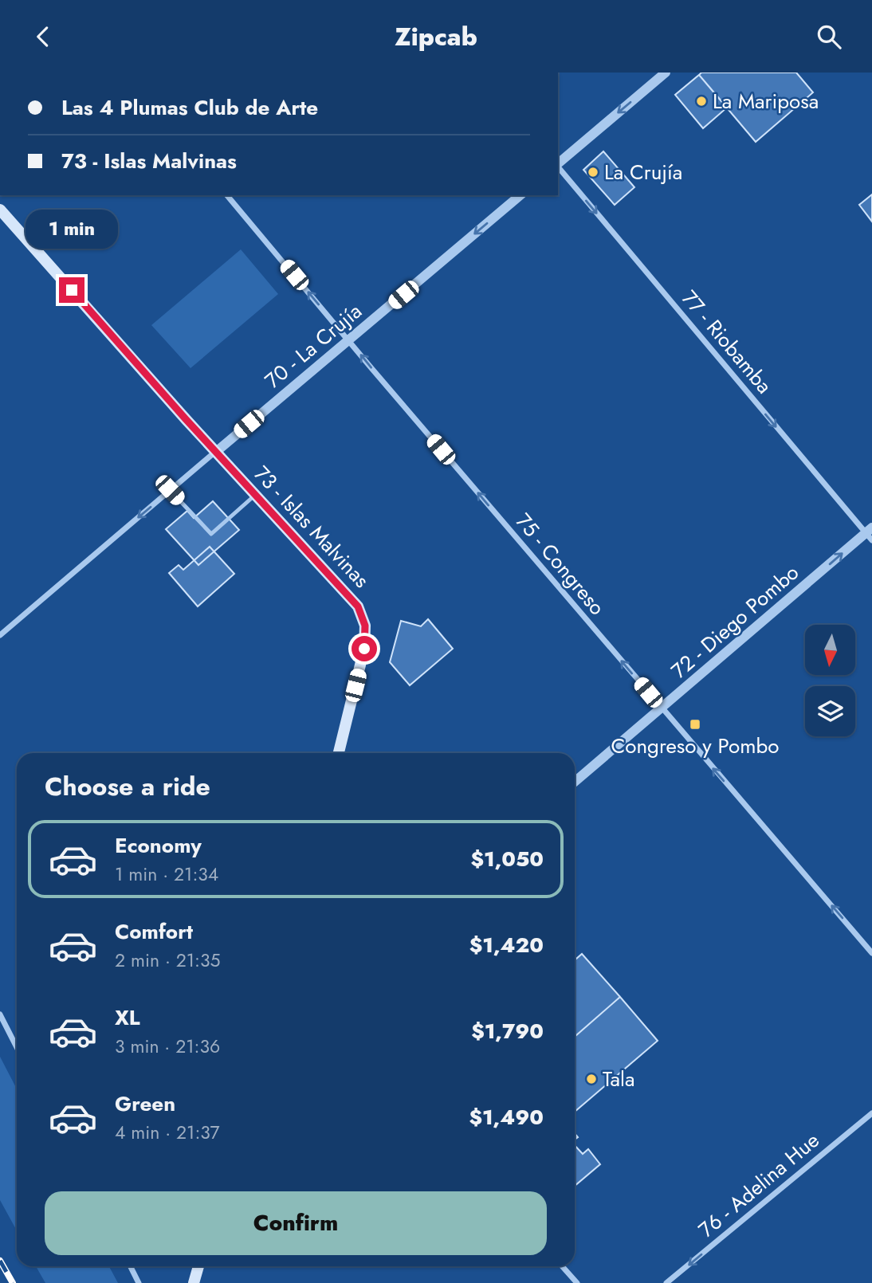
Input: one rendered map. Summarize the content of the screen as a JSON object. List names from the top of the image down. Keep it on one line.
{"streets":{"main road":["73 - Islas Malvinas"],"street":["77 - Riobamba","70 - La Crujía","75 - Congreso","72 - Diego Pombo","76 - Adelina Hue"]},"crossings":[["77 - Riobamba","72 - Diego Pombo"],["70 - La Crujía","73 - Islas Malvinas"],["70 - La Crujía","75 - Congreso"],["75 - Congreso","72 - Diego Pombo"]],"one_way":["77 - Riobamba","70 - La Crujía","75 - Congreso","72 - Diego Pombo","76 - Adelina Hue"],"places":{"other":["La Mariposa","La Crujía","Tala"],"transit":["Congreso y Pombo"]},"north":"bottom","page":{"header":"Zipcab","banner":["Las 4 Plumas Club de Arte","73 - Islas Malvinas"],"bubble":"1 min","heading":"Choose a ride","list":[{"name":"Economy","note":"1 min · 21:34","value":"$1,050"},{"name":"Comfort","note":"2 min · 21:35","value":"$1,420"},{"name":"XL","note":"3 min · 21:36","value":"$1,790"},{"name":"Green","note":"4 min · 21:37","value":"$1,490"}],"buttons":"Confirm"}}
